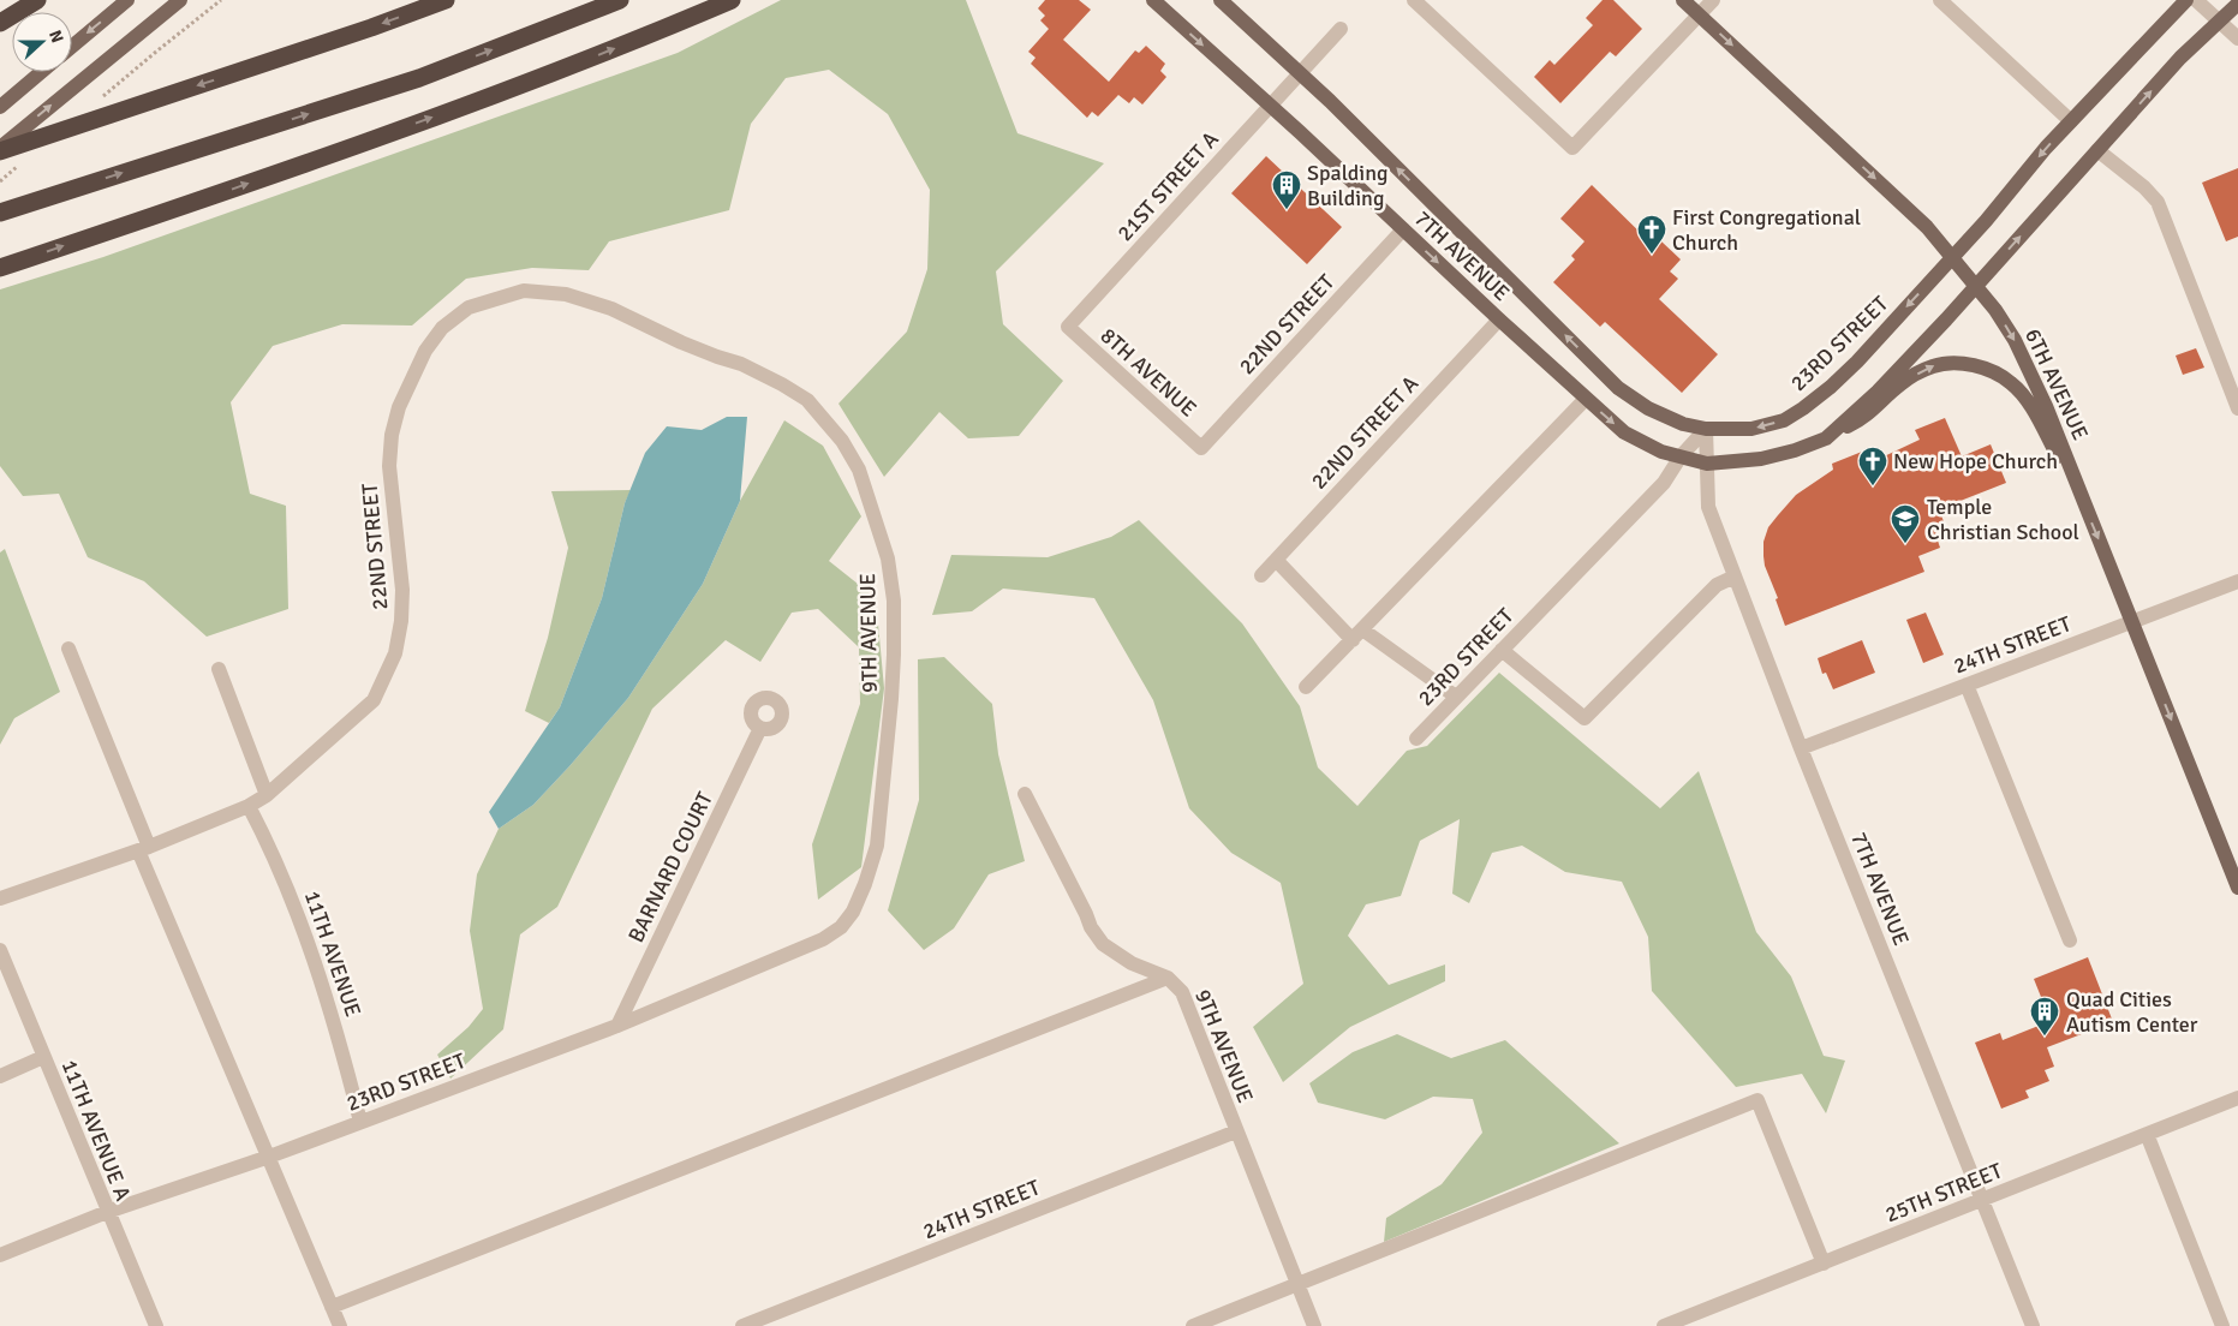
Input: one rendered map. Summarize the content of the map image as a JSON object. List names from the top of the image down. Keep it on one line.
{"streets":{"main road":["7TH AVENUE","23RD STREET","6TH AVENUE"],"street":["21ST STREET A","22ND STREET","8TH AVENUE","22ND STREET A","9TH AVENUE","24TH STREET","BARNARD COURT","11TH AVENUE","11TH AVENUE A","25TH STREET"]},"crossings":[["21ST STREET A","7TH AVENUE"],["21ST STREET A","8TH AVENUE"],["7TH AVENUE","22ND STREET"],["7TH AVENUE","23RD STREET"],["7TH AVENUE","22ND STREET A"],["7TH AVENUE","24TH STREET"],["7TH AVENUE","25TH STREET"],["22ND STREET","8TH AVENUE"],["22ND STREET","9TH AVENUE"],["22ND STREET","11TH AVENUE"],["23RD STREET","6TH AVENUE"],["23RD STREET","9TH AVENUE"],["23RD STREET","BARNARD COURT"],["23RD STREET","11TH AVENUE"],["23RD STREET","11TH AVENUE A"],["6TH AVENUE","24TH STREET"],["9TH AVENUE","24TH STREET"]],"one_way":["6TH AVENUE"],"places":{"building":["Spalding Building","Quad Cities Autism Center"],"church":["First Congregational Church","New Hope Church"],"school or university":["Temple Christian School"]},"north":"right"}
